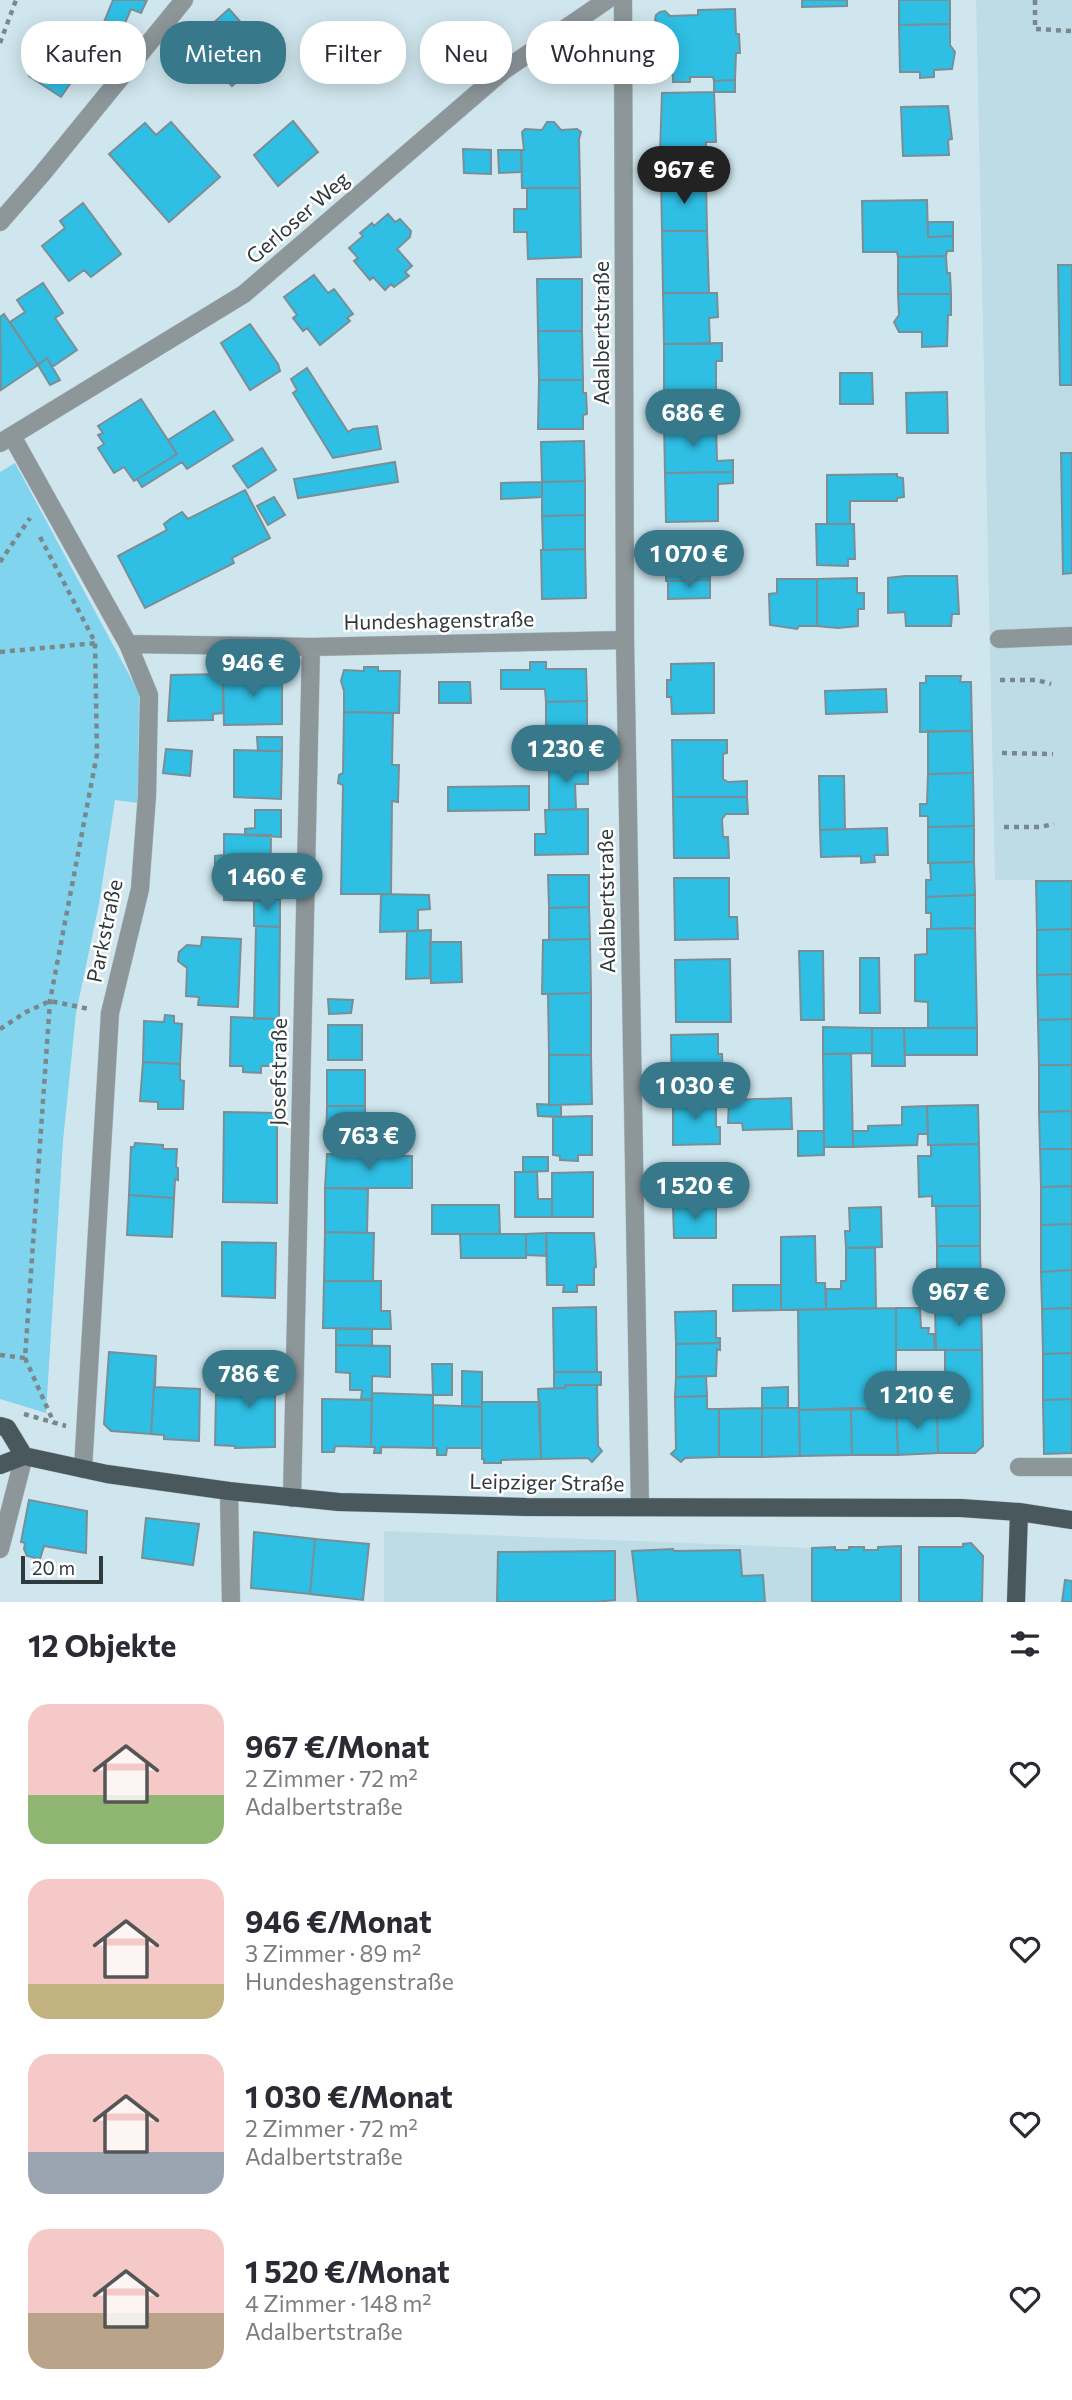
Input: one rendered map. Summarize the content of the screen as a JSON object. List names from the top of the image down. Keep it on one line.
{"streets":{"main road":["Leipziger Straße"],"street":["Gerloser Weg","Adalbertstraße","Hundeshagenstraße","Parkstraße","Josefstraße"]},"crossings":[["Gerloser Weg","Parkstraße"],["Adalbertstraße","Hundeshagenstraße"],["Adalbertstraße","Leipziger Straße"],["Hundeshagenstraße","Parkstraße"],["Hundeshagenstraße","Josefstraße"],["Parkstraße","Leipziger Straße"],["Josefstraße","Leipziger Straße"]],"scale_bar":"20 m","page":{"chip":["Kaufen","Mieten","Filter","Neu","Wohnung"],"price":["967 €","686 €","1 070 €","946 €","1 230 €","1 460 €","1 030 €","763 €","1 520 €","967 €","786 €","1 210 €"],"scale":"20 m","heading":"12 Objekte","list":[{"name":"967 €/Monat","note":"2 Zimmer · 72 m² · Adalbertstraße"},{"name":"946 €/Monat","note":"3 Zimmer · 89 m² · Hundeshagenstraße"},{"name":"1 030 €/Monat","note":"2 Zimmer · 72 m² · Adalbertstraße"},{"name":"1 520 €/Monat","note":"4 Zimmer · 148 m² · Adalbertstraße"}]}}
